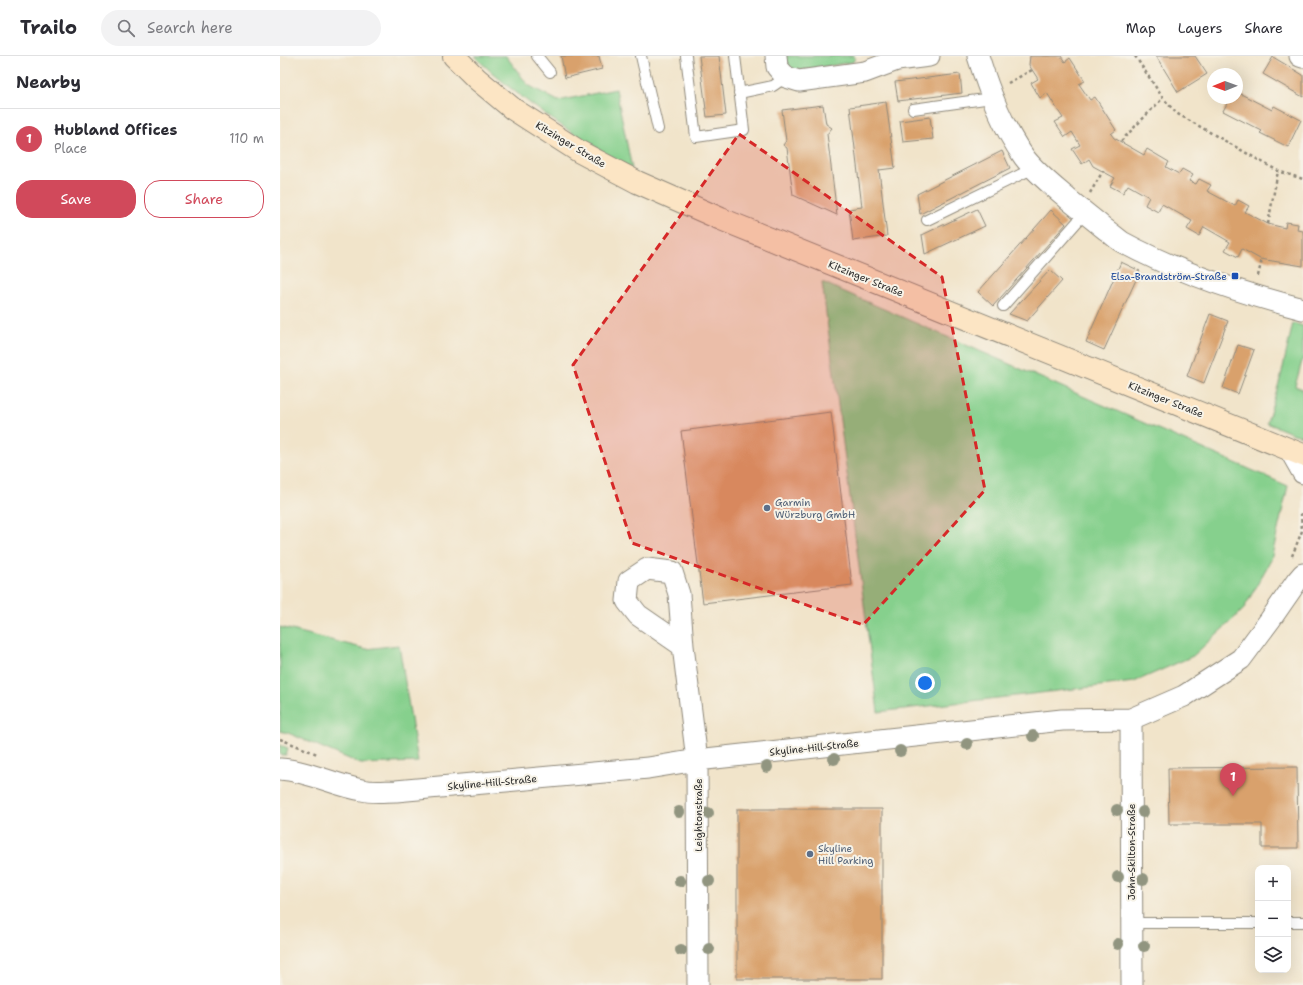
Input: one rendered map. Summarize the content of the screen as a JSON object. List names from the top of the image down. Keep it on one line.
{"streets":{"street":["Kitzinger Straße","Skyline-Hill-Straße","Leightonstraße","John-Skilton-Straße"]},"crossings":[["Skyline-Hill-Straße","Leightonstraße"],["Skyline-Hill-Straße","John-Skilton-Straße"]],"places":{"transit":["Elsa-Brandström-Straße"],"other":["Garmin Würzburg GmbH","Skyline Hill Parking"]},"north":"left","page":{"header":"Trailo","search":"Search here","nav":["Map","Layers","Share"],"heading":"Nearby","list":[{"mark":"1","name":"Hubland Offices","note":"Place","value":"110 m"}],"buttons":["Save","Share"],"pins":"1","map_buttons":["+","−"]}}
